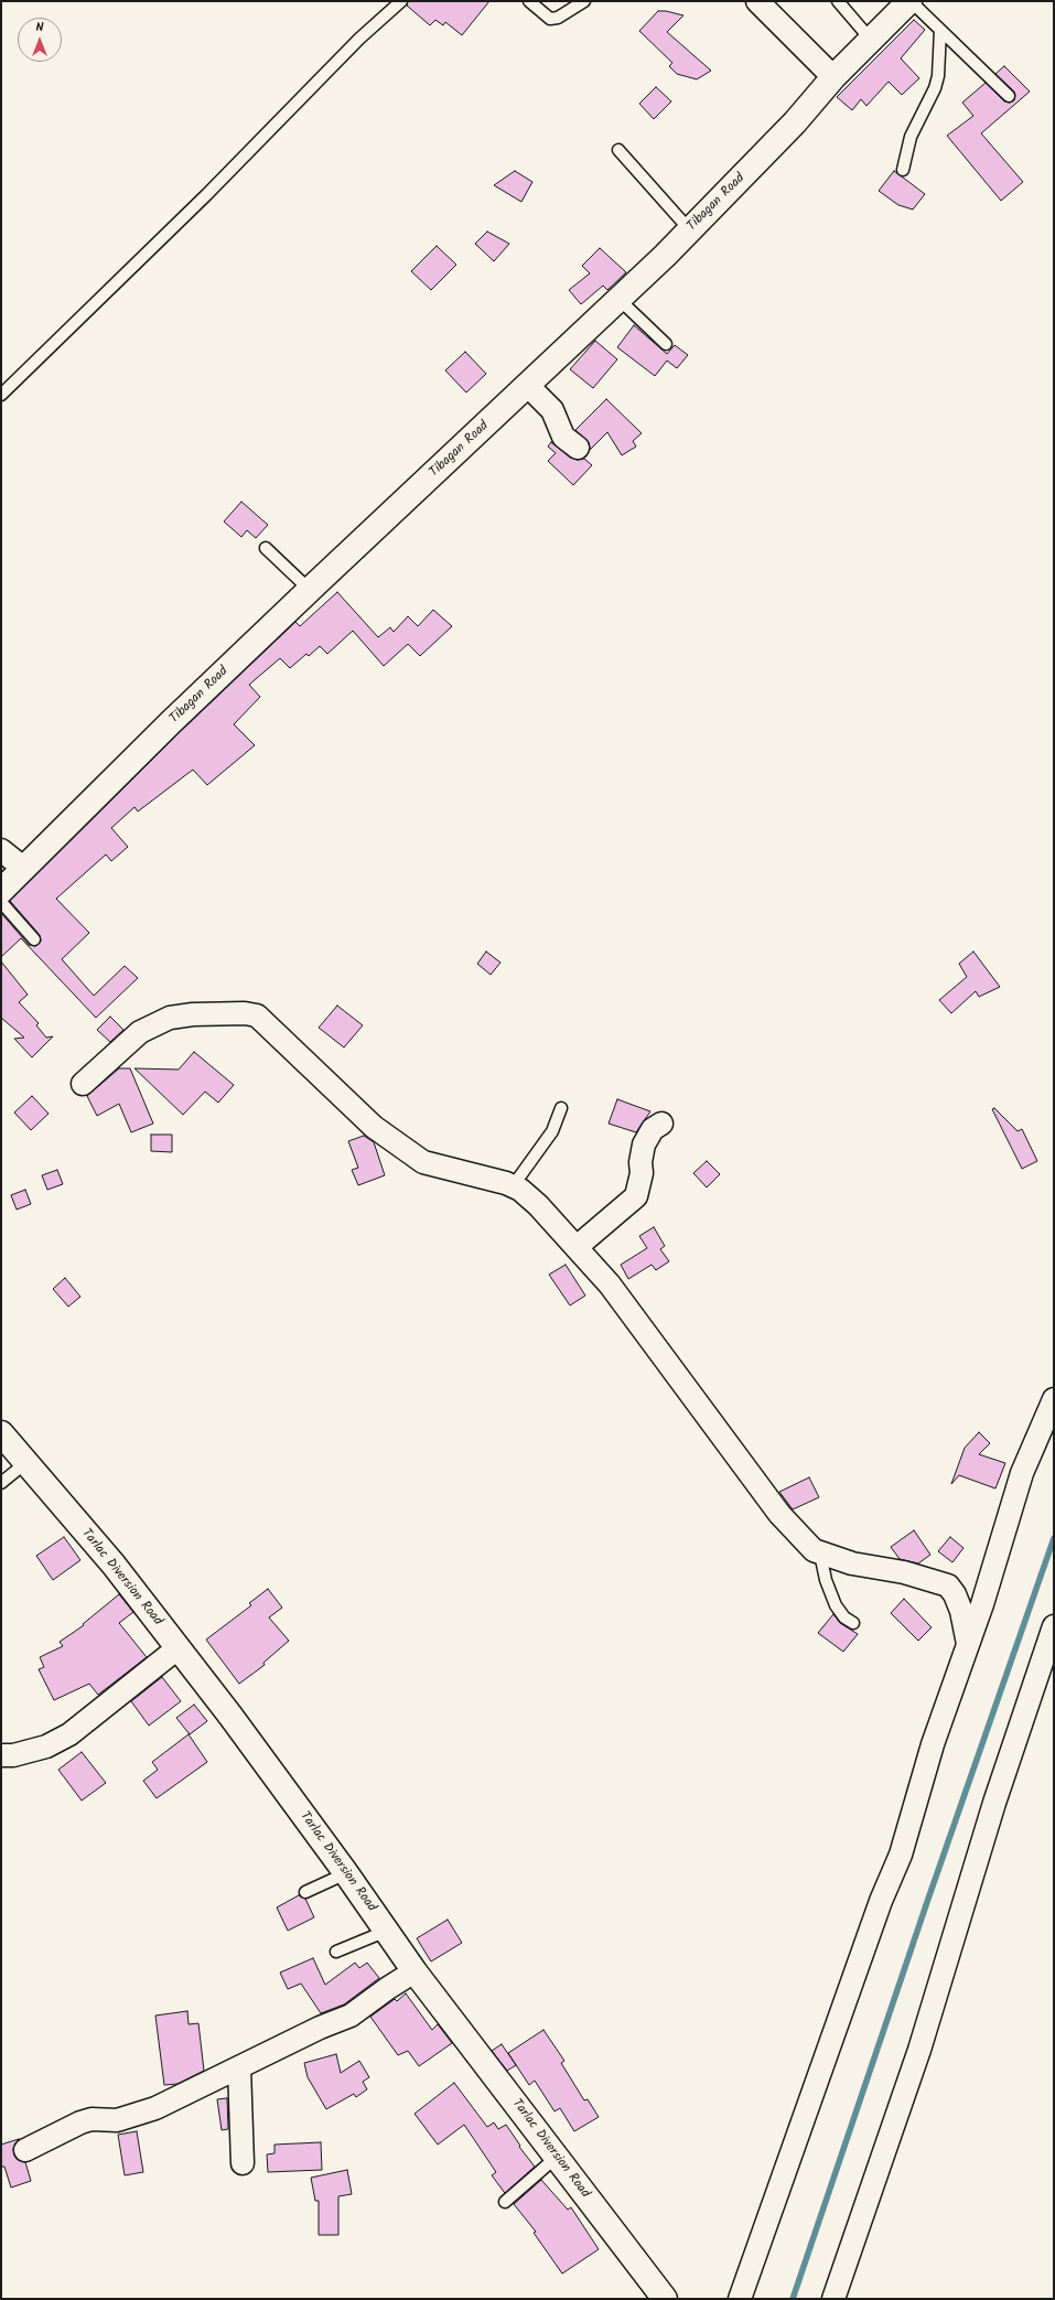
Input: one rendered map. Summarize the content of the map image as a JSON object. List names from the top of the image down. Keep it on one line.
{"streets":{"main road":["Tibagan Road","Tarlac Diversion Road"]},"north":"top"}
